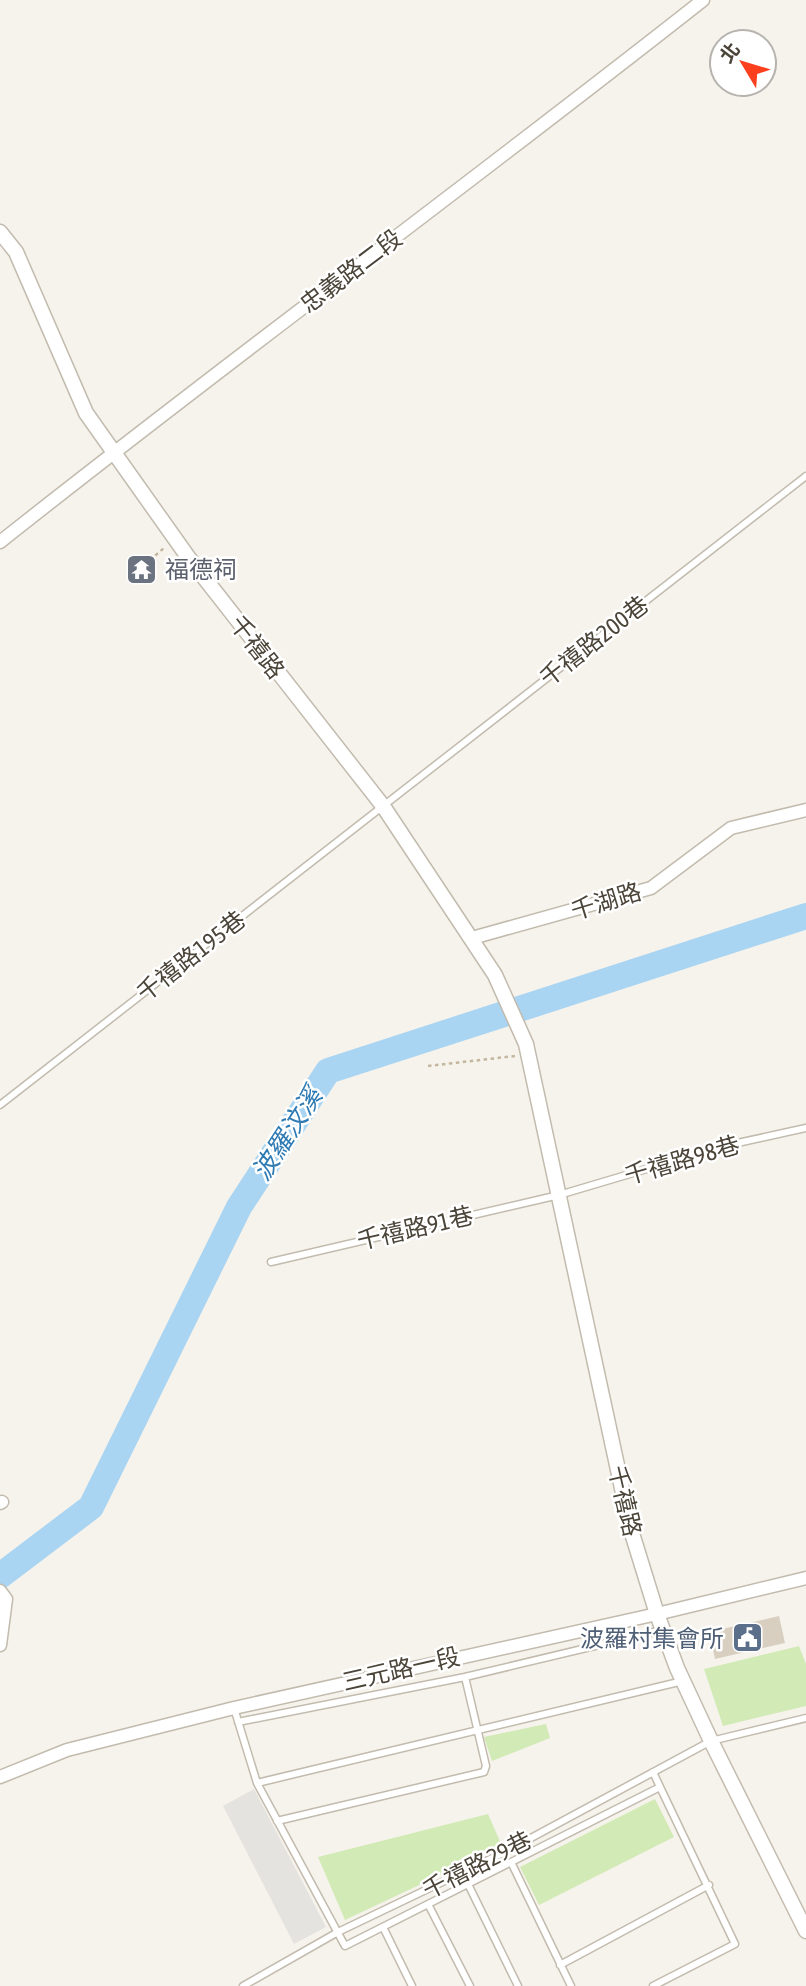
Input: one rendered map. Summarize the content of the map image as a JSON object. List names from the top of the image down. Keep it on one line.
{"streets":{"street":["忠義路二段","千禧路","千湖路","三元路一段"],"lane":["千禧路200巷","千禧路195巷","千禧路98巷","千禧路91巷","千禧路29巷"]},"crossings":[["忠義路二段","千禧路"],["千禧路200巷","千禧路"],["千禧路200巷","千禧路195巷"],["千禧路","千湖路"],["千禧路","千禧路195巷"],["千禧路","千禧路98巷"],["千禧路","千禧路91巷"],["千禧路","三元路一段"],["千禧路","千禧路29巷"],["千禧路98巷","千禧路91巷"]],"water":["波羅汶溪"],"places":{"temple":["福德祠"],"public building":["波羅村集會所"]},"north":"top left"}
